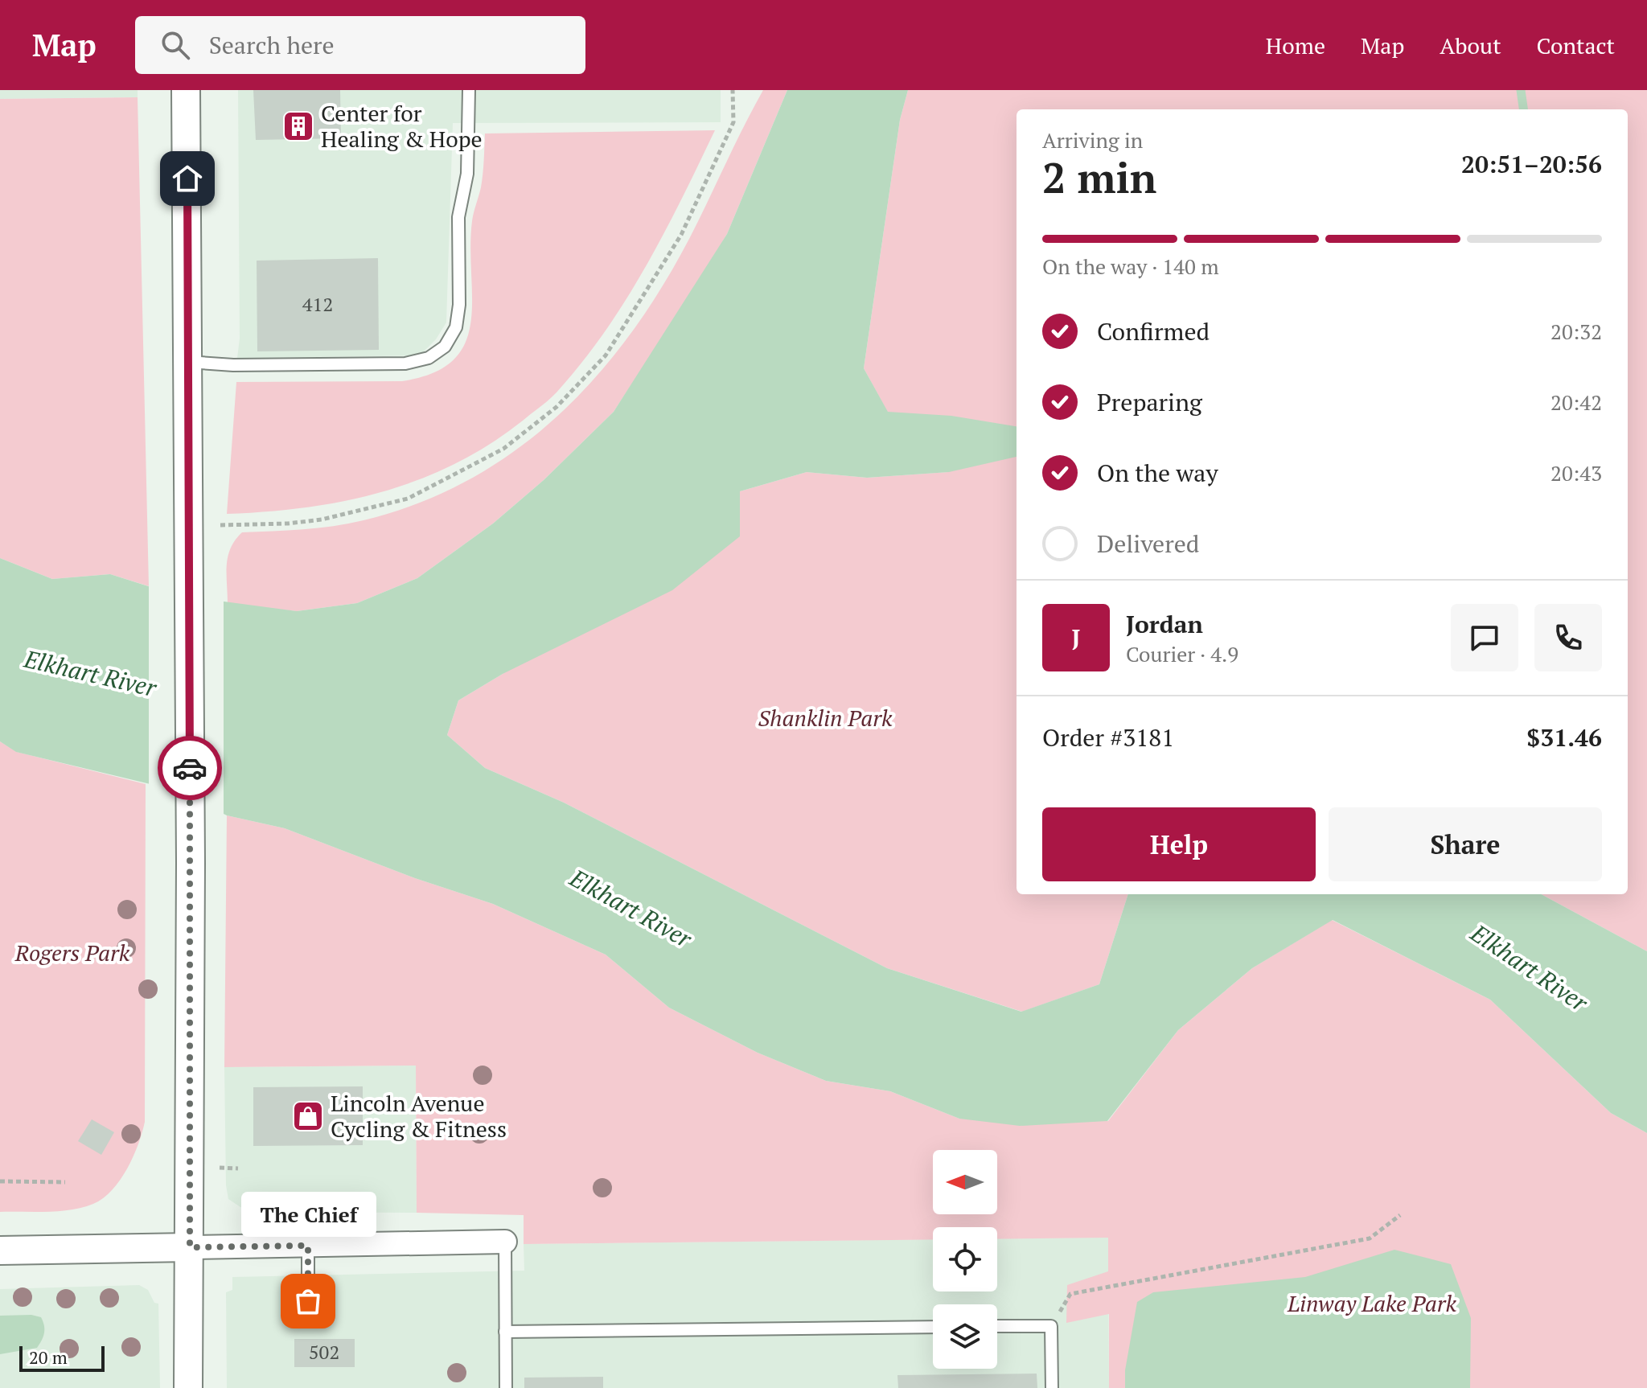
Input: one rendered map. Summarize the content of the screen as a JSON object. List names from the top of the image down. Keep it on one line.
{"water":["Elkhart River"],"parks":["Shanklin Park","Rogers Park","Linway Lake Park"],"places":{"building":["Center for Healing & Hope"],"shop":["Lincoln Avenue Cycling & Fitness"],"other":["The Chief"]},"house_numbers":["412","502"],"scale_bar":"20 m","north":"left","page":{"header":"Map","search":"Search here","nav":["Home","Map","About","Contact"],"heading":["2 min","Arriving in","20:51–20:56"],"panel":["Jordan","Courier · 4.9","Order #3181","$31.46"],"bar":"On the way · 140 m","list":[["Confirmed","20:32"],["Preparing","20:42"],["On the way","20:43"],"Delivered"],"round":"J","buttons":["Help","Share"],"bubble":"The Chief","scale":"20 m"}}
